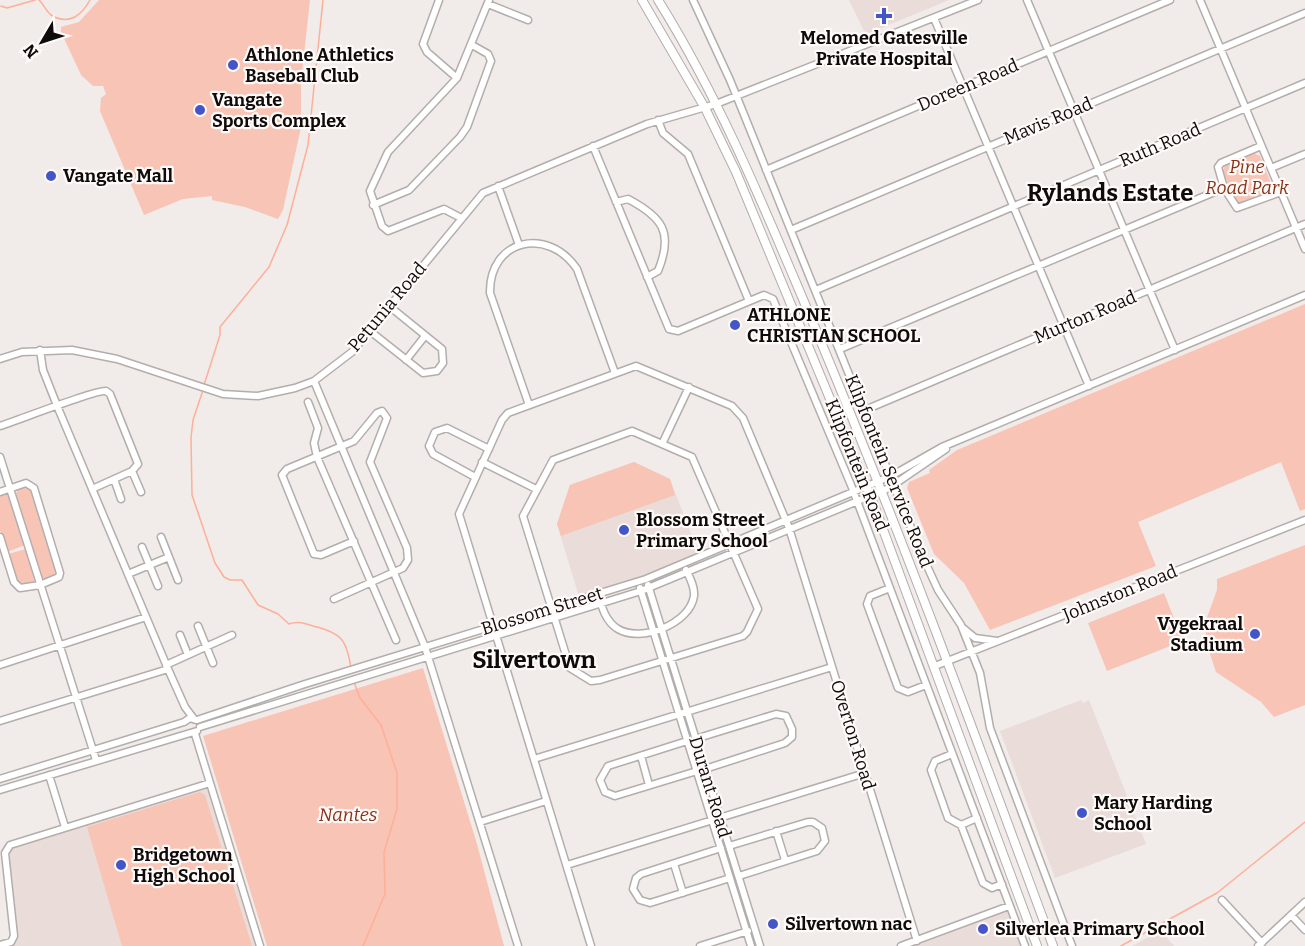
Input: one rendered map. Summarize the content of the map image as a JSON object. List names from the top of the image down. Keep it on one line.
{"streets":{"main road":["Klipfontein Road"],"street":["Doreen Road","Mavis Road","Ruth Road","Petunia Road","Murton Road","Klipfontein Service Road","Johnston Road","Blossom Street","Overton Road","Durant Road"]},"crossings":[["Doreen Road","Klipfontein Service Road"],["Mavis Road","Klipfontein Service Road"],["Ruth Road","Klipfontein Service Road"],["Petunia Road","Klipfontein Road"],["Petunia Road","Klipfontein Service Road"],["Murton Road","Klipfontein Service Road"],["Klipfontein Road","Johnston Road"],["Klipfontein Road","Blossom Street"],["Klipfontein Service Road","Johnston Road"],["Klipfontein Service Road","Blossom Street"],["Blossom Street","Overton Road"],["Blossom Street","Durant Road"]],"districts":["Rylands Estate","Silvertown"],"parks":["Pine Road Park","Nantes"],"places":{"health":["Melomed Gatesville Private Hospital"],"other":["Athlone Athletics Baseball Club","Vangate Sports Complex","Vangate Mall","ATHLONE CHRISTIAN SCHOOL","Blossom Street Primary School","Vygekraal Stadium","Mary Harding School","Bridgetown High School","Silvertown nac","Silverlea Primary School"]},"north":"bottom left"}
